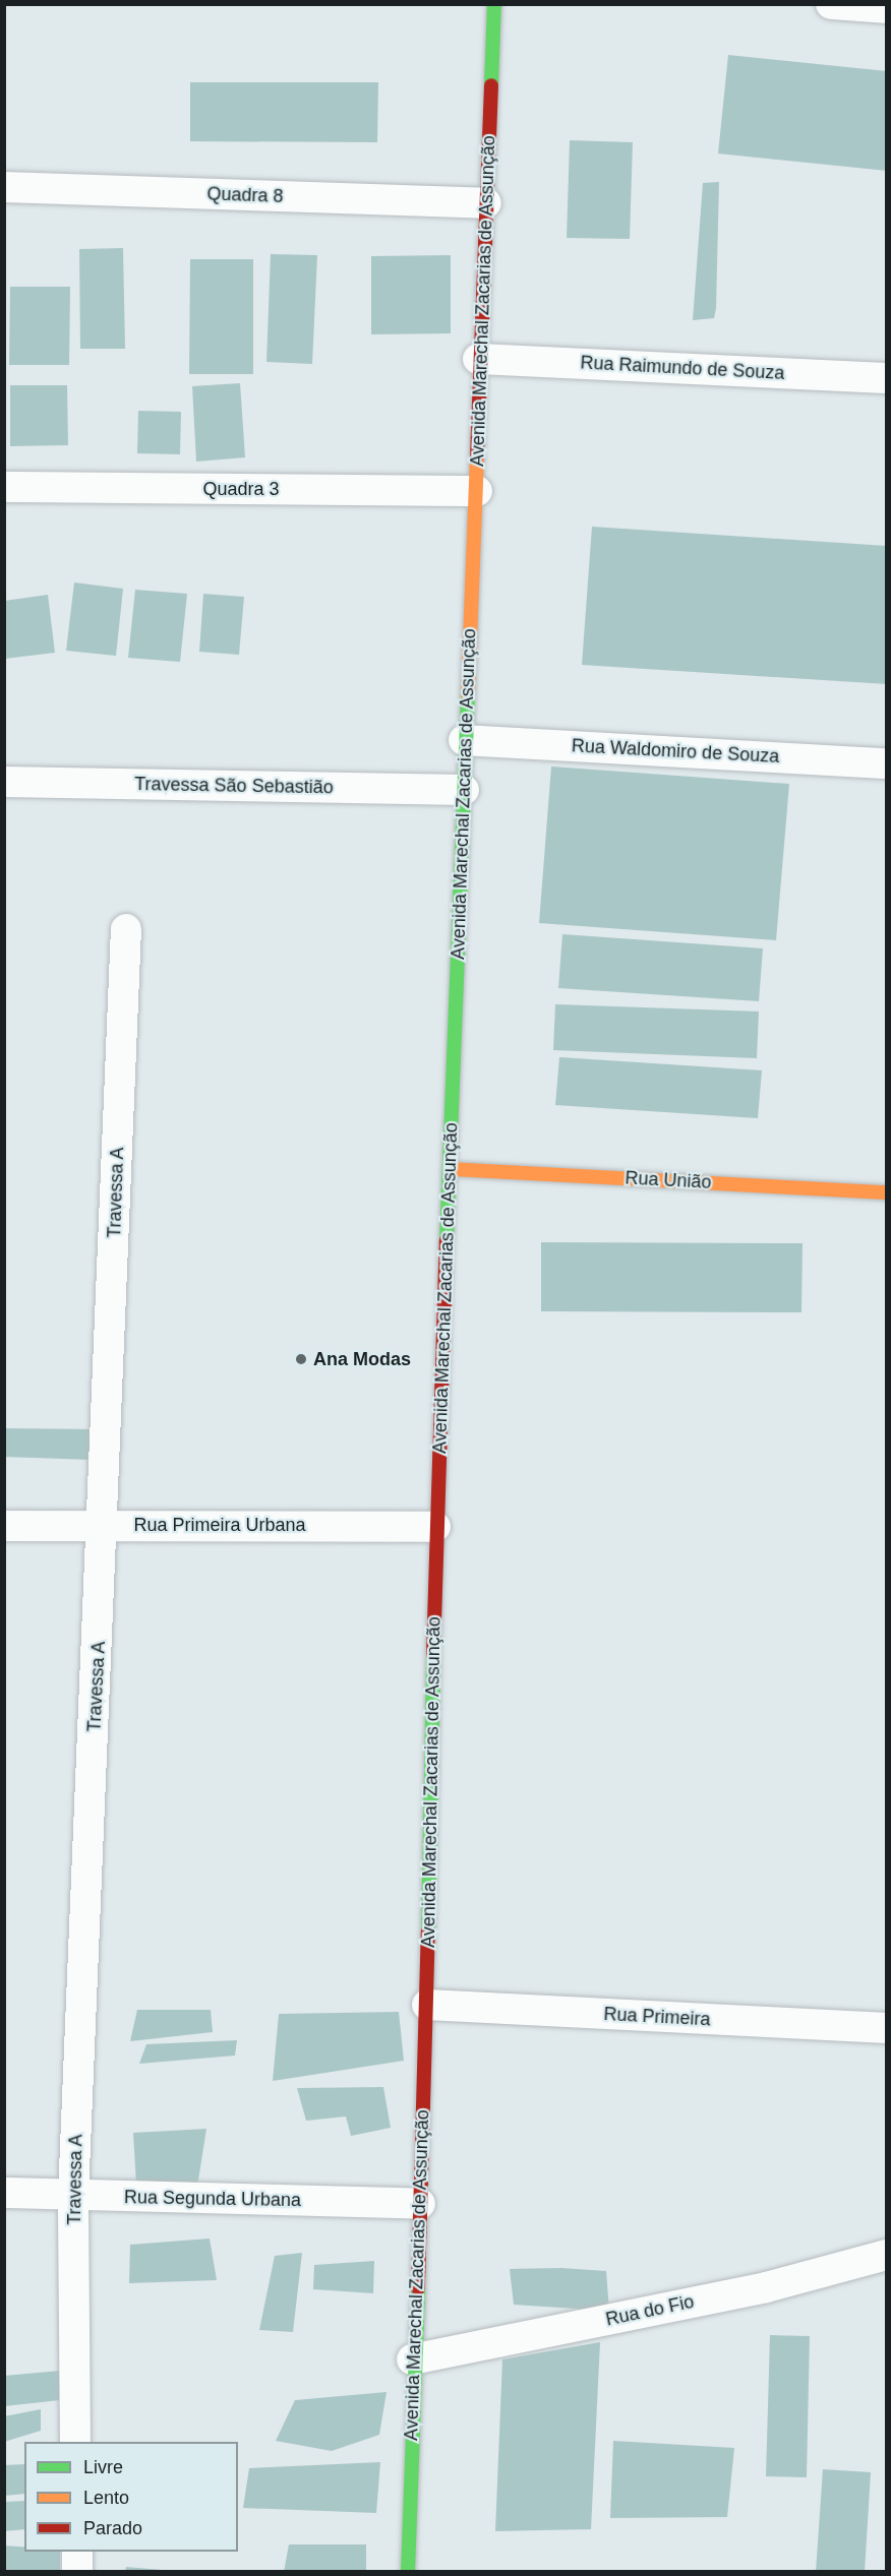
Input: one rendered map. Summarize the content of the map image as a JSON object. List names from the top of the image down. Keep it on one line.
{"streets":{"main road":["Avenida Marechal Zacarias de Assunção","Rua União"],"street":["Quadra 8","Rua Raimundo de Souza","Quadra 3","Rua Waldomiro de Souza","Travessa São Sebastião","Travessa A","Rua Primeira Urbana","Rua Primeira","Rua Segunda Urbana","Rua do Fio"]},"crossings":[["Quadra 8","Avenida Marechal Zacarias de Assunção"],["Avenida Marechal Zacarias de Assunção","Rua Raimundo de Souza"],["Avenida Marechal Zacarias de Assunção","Quadra 3"],["Avenida Marechal Zacarias de Assunção","Rua Waldomiro de Souza"],["Avenida Marechal Zacarias de Assunção","Travessa São Sebastião"],["Avenida Marechal Zacarias de Assunção","Rua União"],["Avenida Marechal Zacarias de Assunção","Rua Primeira Urbana"],["Avenida Marechal Zacarias de Assunção","Rua Primeira"],["Avenida Marechal Zacarias de Assunção","Rua Segunda Urbana"],["Avenida Marechal Zacarias de Assunção","Rua do Fio"],["Travessa A","Rua Primeira Urbana"],["Travessa A","Rua Segunda Urbana"]],"places":["Ana Modas"],"legend":["Livre","Lento","Parado"]}
